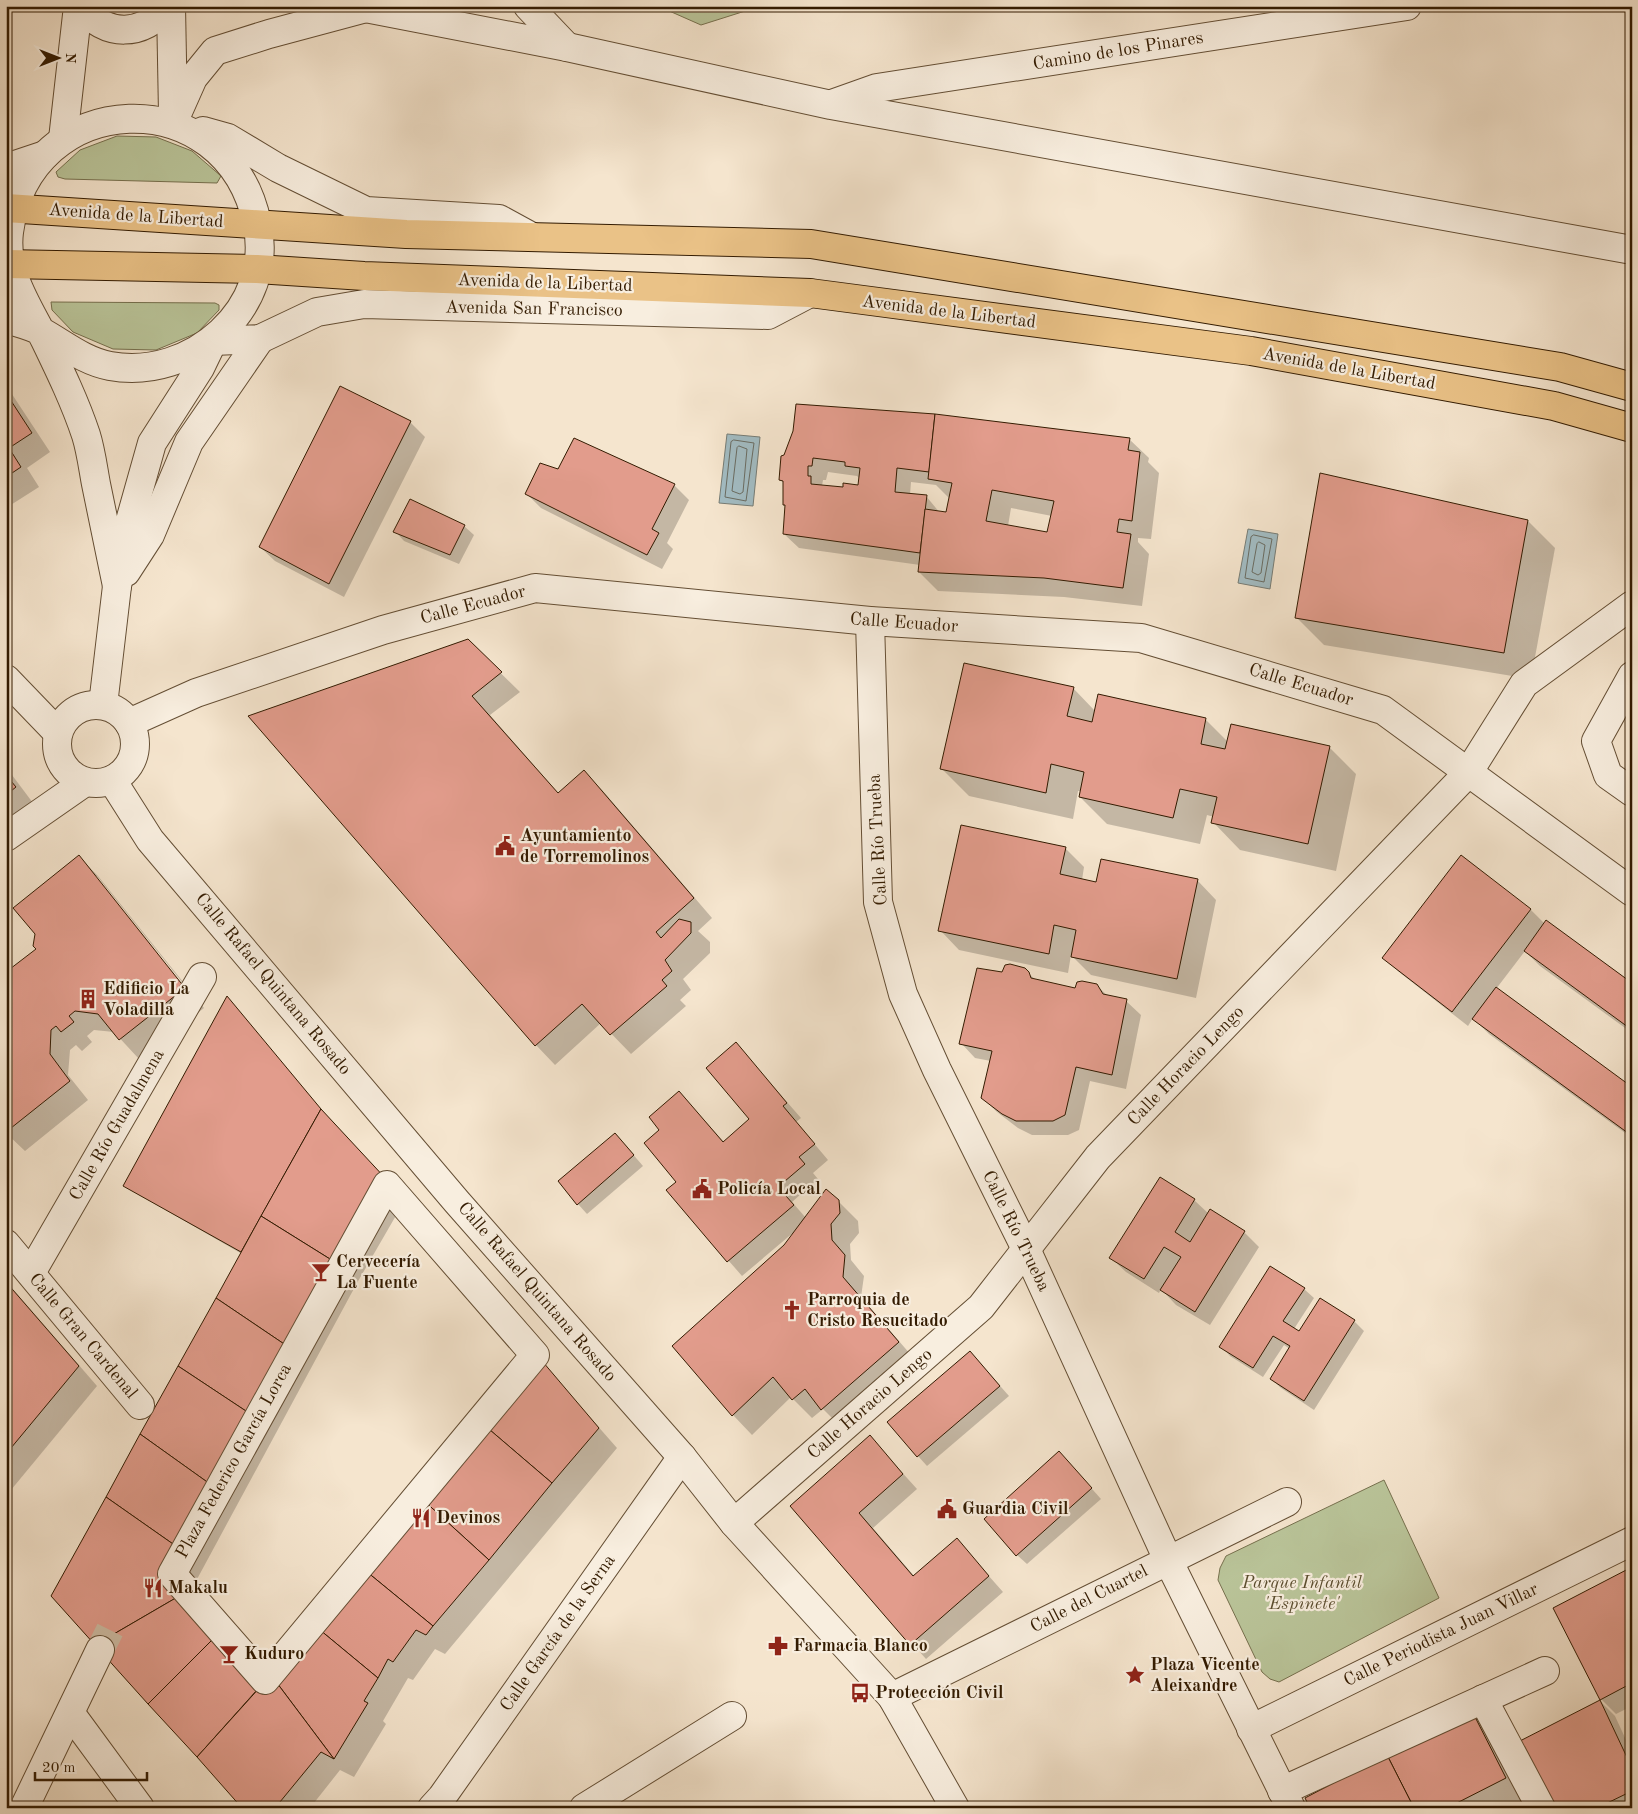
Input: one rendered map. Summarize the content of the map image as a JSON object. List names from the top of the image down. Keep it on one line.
{"streets":{"main road":["Avenida de la Libertad"],"street":["Camino de los Pinares","Avenida San Francisco","Calle Ecuador","Calle Río Trueba","Calle Rafael Quintana Rosado","Calle Horacio Lengo","Calle Río Guadalmena","Calle Gran Cardenal","Plaza Federico García Lorca","Calle del Cuartel","Calle García de la Serna","Calle Periodista Juan Villar"]},"crossings":[["Avenida de la Libertad","Avenida San Francisco"],["Calle Ecuador","Calle Río Trueba"],["Calle Ecuador","Calle Rafael Quintana Rosado"],["Calle Ecuador","Calle Horacio Lengo"],["Calle Río Trueba","Calle Horacio Lengo"],["Calle Río Trueba","Calle del Cuartel"],["Calle Río Trueba","Calle Periodista Juan Villar"],["Calle Rafael Quintana Rosado","Calle Horacio Lengo"],["Calle Rafael Quintana Rosado","Calle del Cuartel"],["Calle Rafael Quintana Rosado","Calle García de la Serna"],["Calle Río Guadalmena","Calle Gran Cardenal"]],"parks":["Parque Infantil 'Espinete'"],"places":{"public building":["Ayuntamiento de Torremolinos","Policía Local","Guardia Civil"],"building":["Edificio La Voladilla"],"bar":["Cervecería La Fuente","Kuduro"],"church":["Parroquia de Cristo Resucitado"],"restaurant":["Devinos","Makalu"],"pharmacy":["Farmacia Blanco"],"place":["Plaza Vicente Aleixandre"],"bus stop":["Protección Civil"]},"scale_bar":"20 m","north":"right"}
